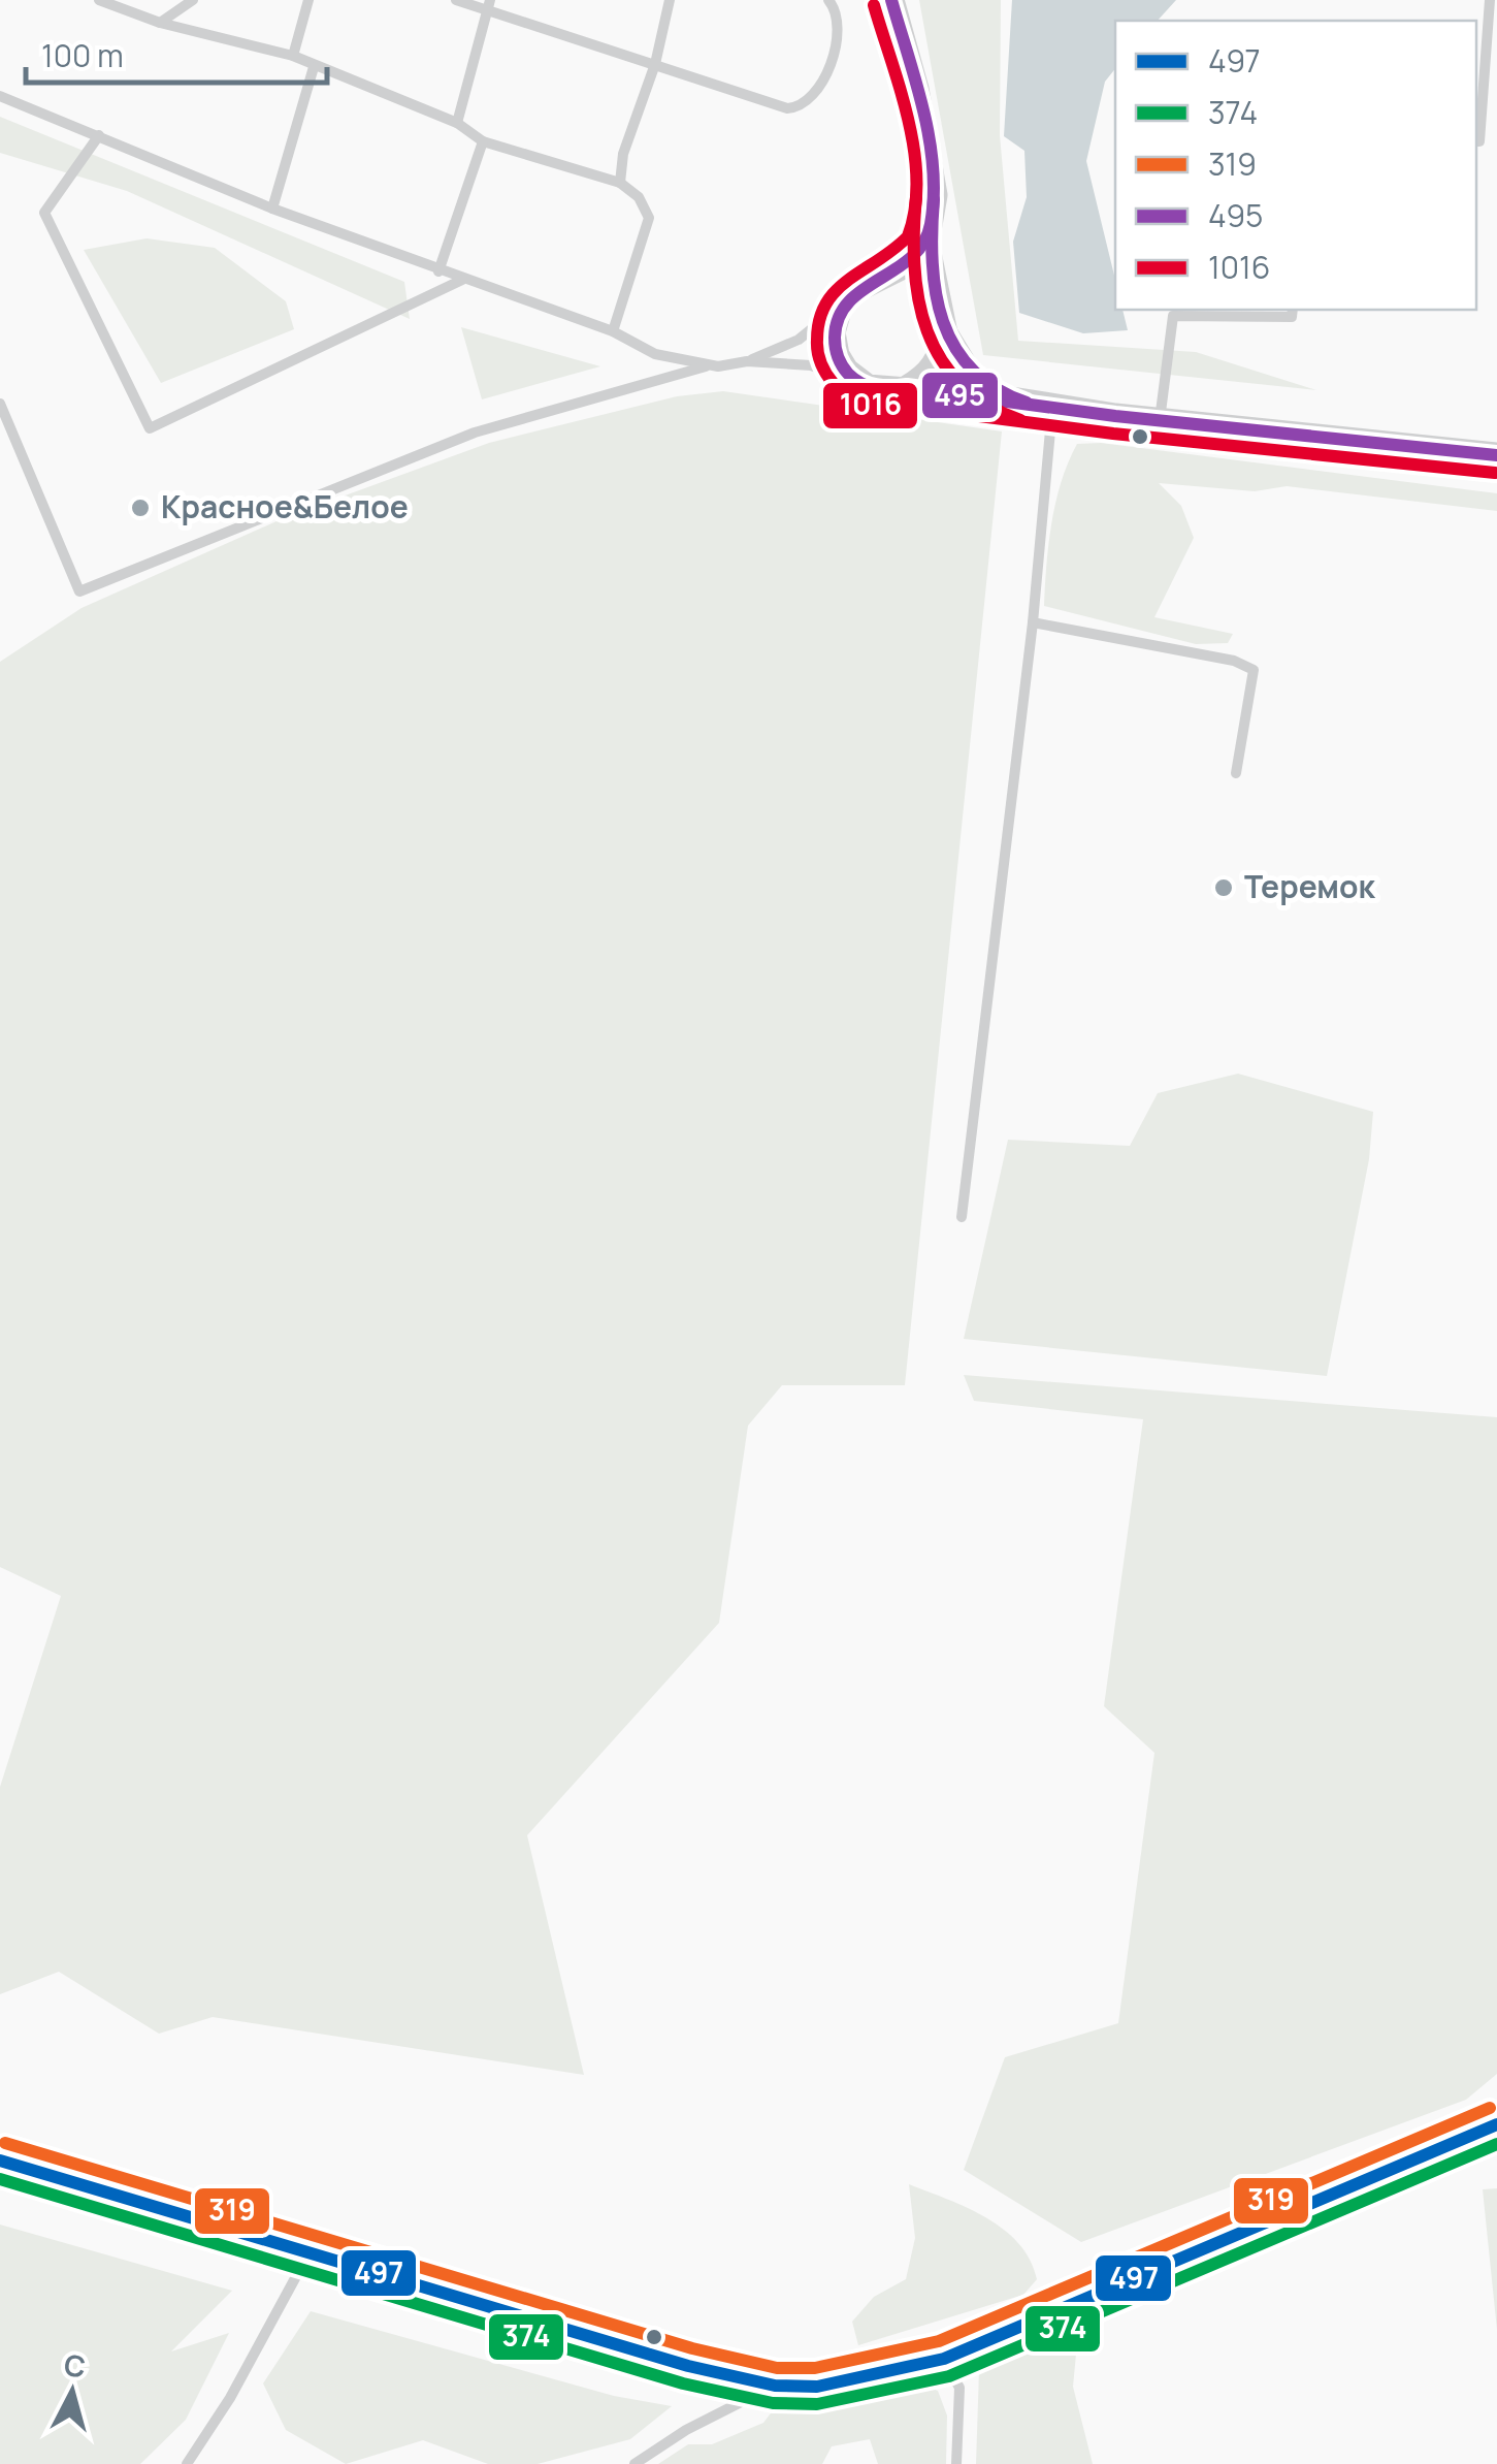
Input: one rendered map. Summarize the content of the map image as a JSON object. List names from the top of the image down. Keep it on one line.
{"places":["Красное&Белое","Теремок"],"lines":["transit line 495","transit line 1016","transit line 319","transit line 497","transit line 374"],"legend":["497","374","319","495","1016"],"scale_bar":"100 m","north":"top"}
